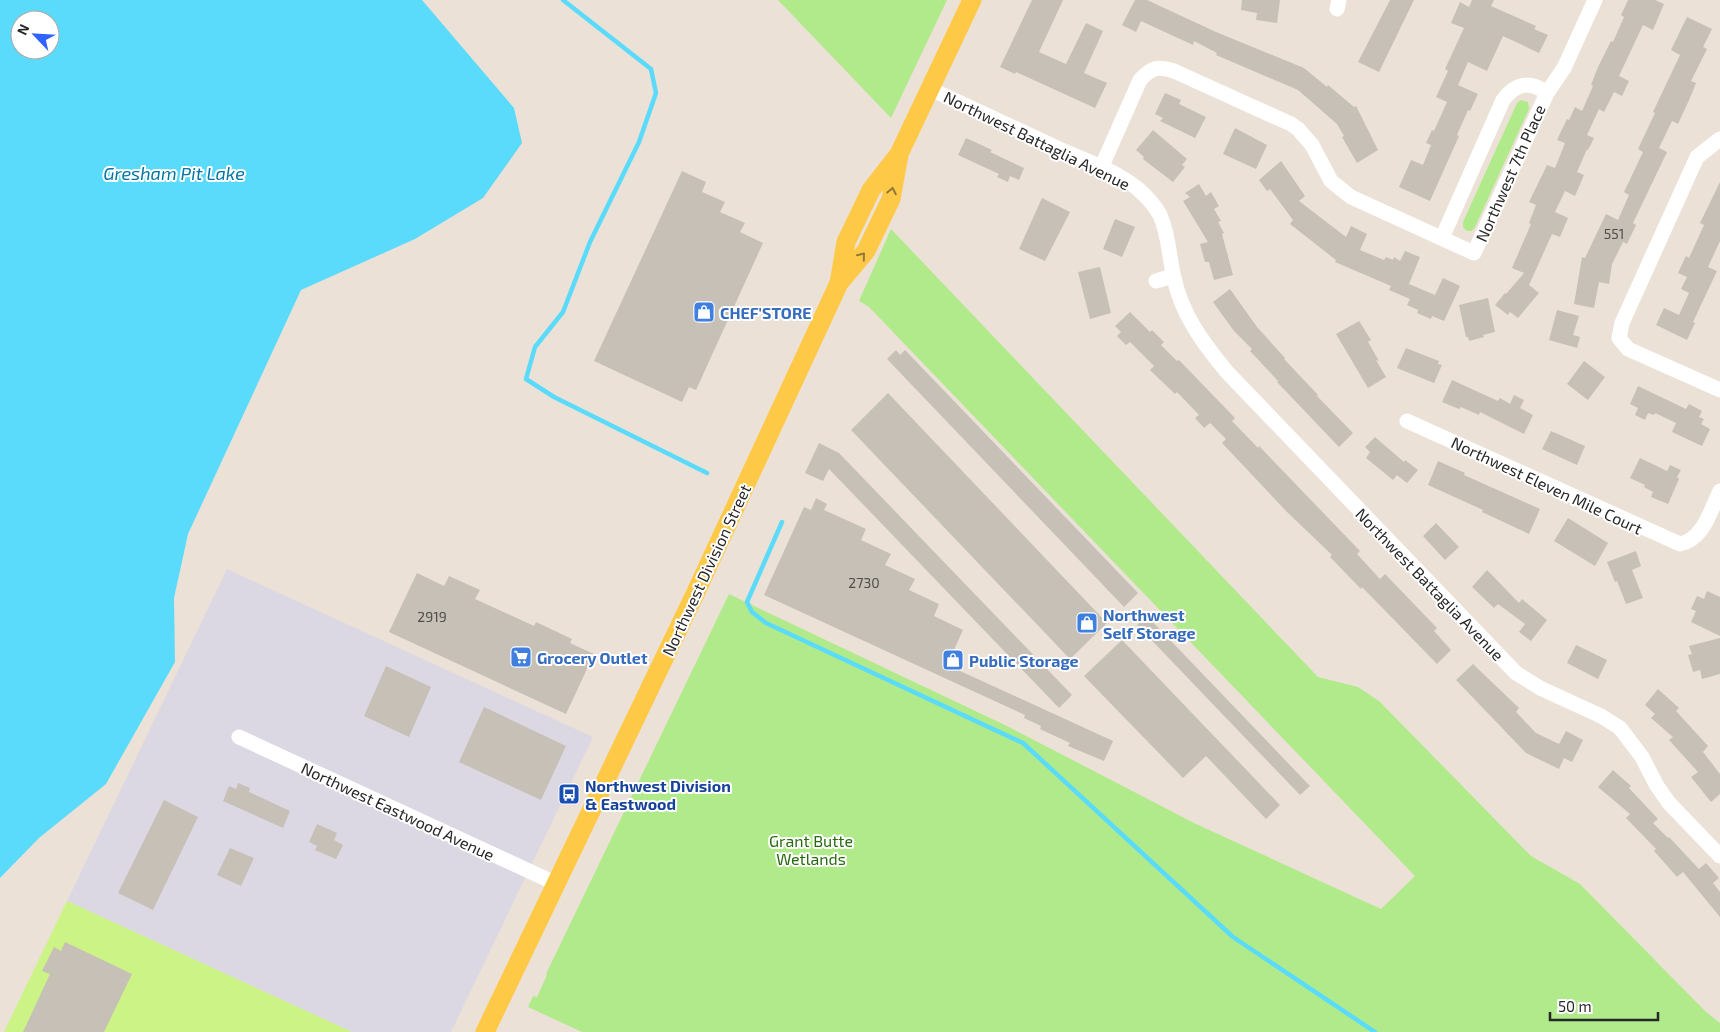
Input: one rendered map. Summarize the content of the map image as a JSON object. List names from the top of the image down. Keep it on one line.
{"streets":{"main road":["Northwest Division Street"],"street":["Northwest Battaglia Avenue","Northwest 7th Place","Northwest Eleven Mile Court","Northwest Eastwood Avenue"]},"crossings":[["Northwest Battaglia Avenue","Northwest Division Street"],["Northwest Division Street","Northwest Eastwood Avenue"]],"water":["Gresham Pit Lake"],"parks":["Grant Butte Wetlands"],"places":{"shop":["CHEF'STORE","Northwest Self Storage","Public Storage"],"supermarket":["Grocery Outlet"],"bus stop":["Northwest Division & Eastwood"]},"house_numbers":["551","2730","2919"],"scale_bar":"50 m","north":"top left"}
